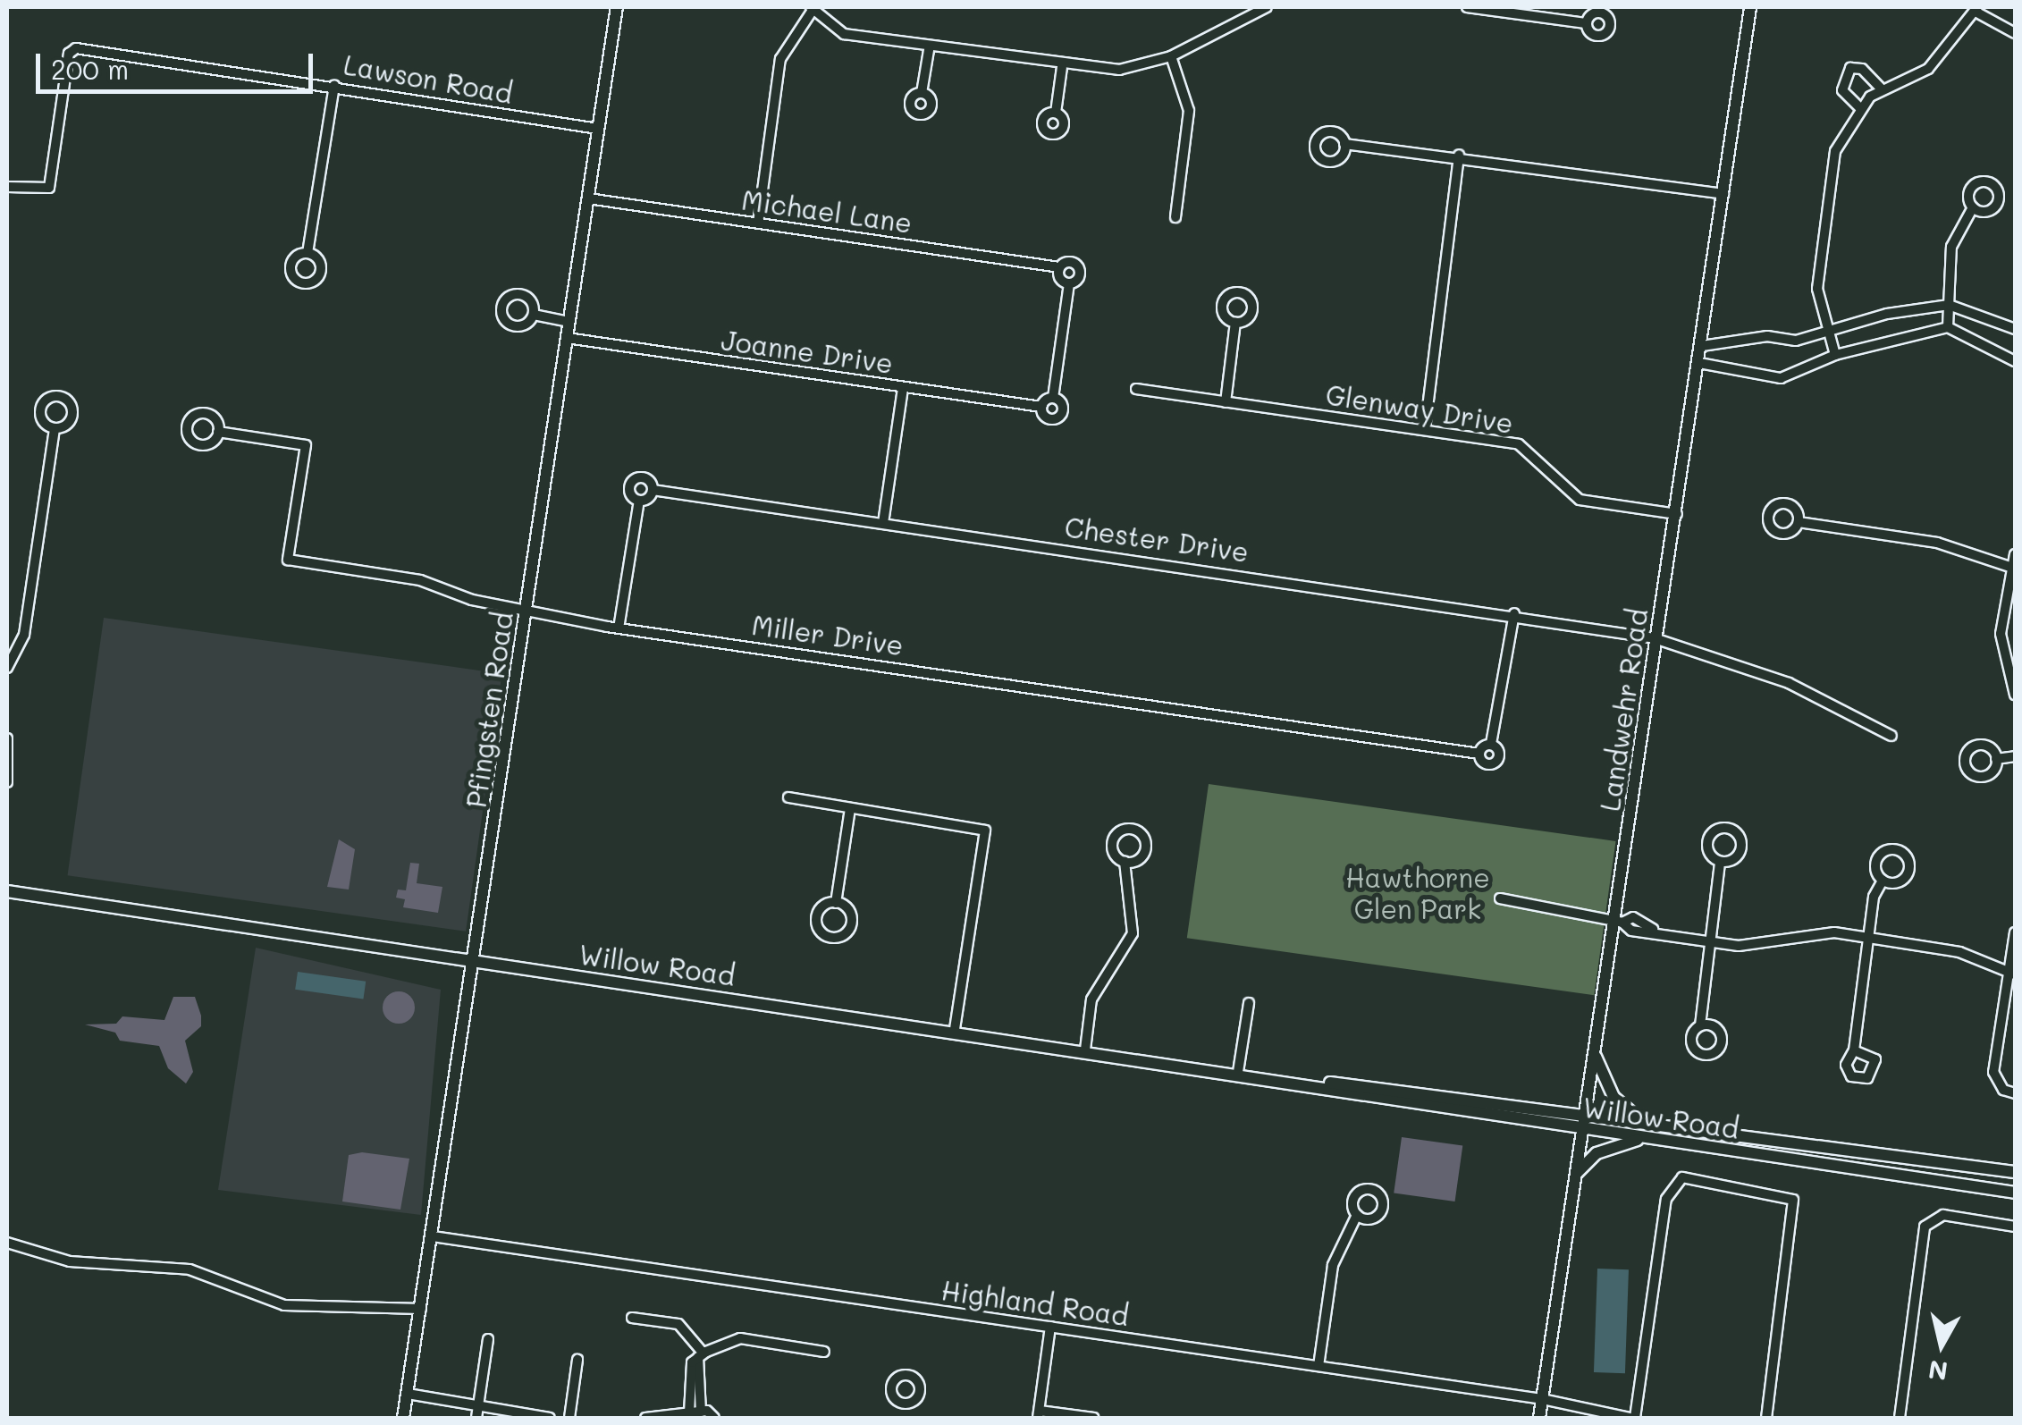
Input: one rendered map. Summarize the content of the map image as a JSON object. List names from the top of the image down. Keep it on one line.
{"streets":{"main road":["Pfingsten Road","Landwehr Road","Willow Road"],"street":["Lawson Road","Michael Lane","Joanne Drive","Glenway Drive","Chester Drive","Miller Drive","Highland Road"]},"crossings":[["Lawson Road","Pfingsten Road"],["Michael Lane","Pfingsten Road"],["Joanne Drive","Pfingsten Road"],["Glenway Drive","Landwehr Road"],["Chester Drive","Landwehr Road"],["Miller Drive","Pfingsten Road"],["Pfingsten Road","Willow Road"],["Pfingsten Road","Highland Road"],["Landwehr Road","Willow Road"],["Landwehr Road","Highland Road"]],"parks":["Hawthorne Glen Park"],"scale_bar":"200 m","north":"bottom"}
